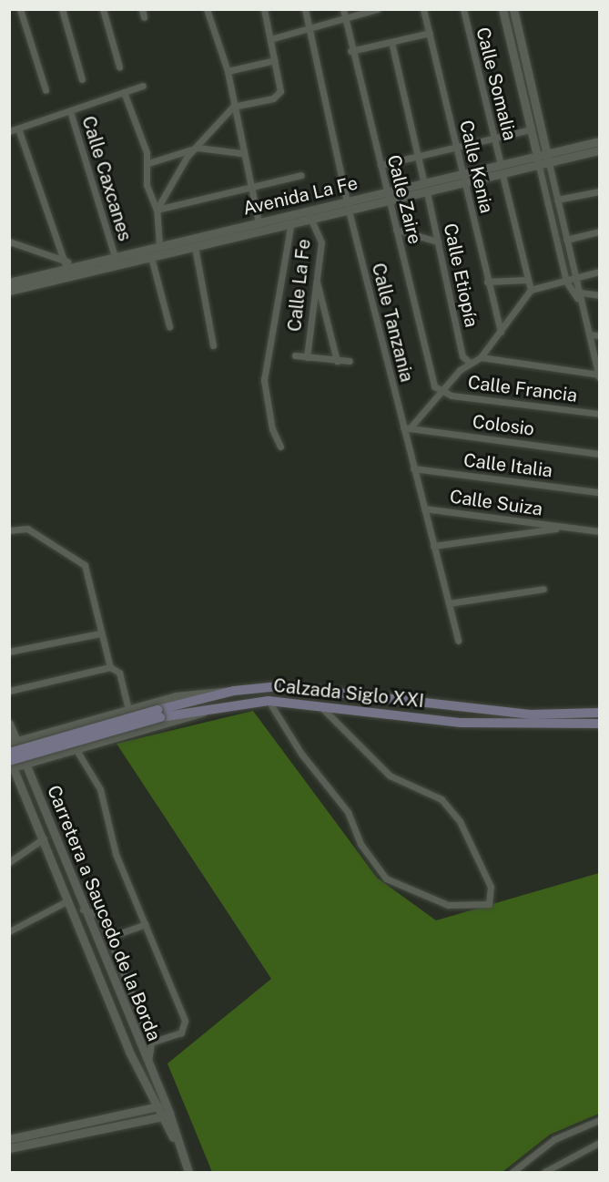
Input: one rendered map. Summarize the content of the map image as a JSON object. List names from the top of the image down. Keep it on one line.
{"streets":{"main road":["Calzada Siglo XXI"],"street":["Calle Somalia","Calle Kenia","Calle Caxcanes","Avenida La Fe","Calle Zaire","Calle Etiopía","Calle La Fe","Calle Tanzania","Calle Francia","Colosio","Calle Italia","Calle Suiza","Carretera a Saucedo de la Borda"]},"crossings":[["Calle Somalia","Avenida La Fe"],["Calle Kenia","Avenida La Fe"],["Calle Caxcanes","Avenida La Fe"],["Avenida La Fe","Calle Zaire"],["Avenida La Fe","Calle Etiopía"],["Avenida La Fe","Calle La Fe"],["Avenida La Fe","Calle Tanzania"],["Calle Zaire","Calle Francia"],["Calle Tanzania","Colosio"],["Calle Tanzania","Calle Italia"],["Calle Tanzania","Calle Suiza"],["Calzada Siglo XXI","Carretera a Saucedo de la Borda"]]}
